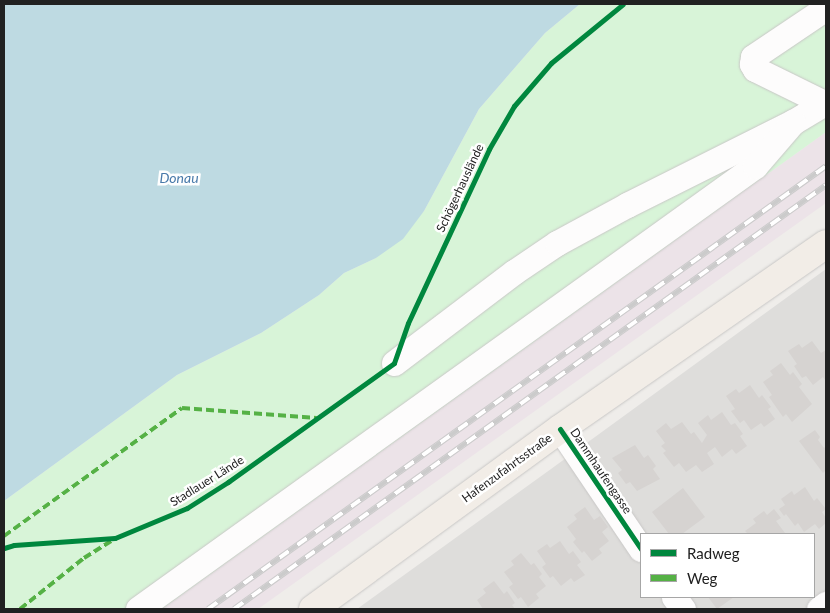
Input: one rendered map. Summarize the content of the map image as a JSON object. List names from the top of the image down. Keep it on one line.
{"streets":{"main road":["Hafenzufahrtsstraße"],"street":["Dammhaufengasse"],"cycle path":["Schögerhauslände"]},"crossings":[["Hafenzufahrtsstraße","Dammhaufengasse"]],"water":["Donau"],"legend":["Radweg","Weg"]}
